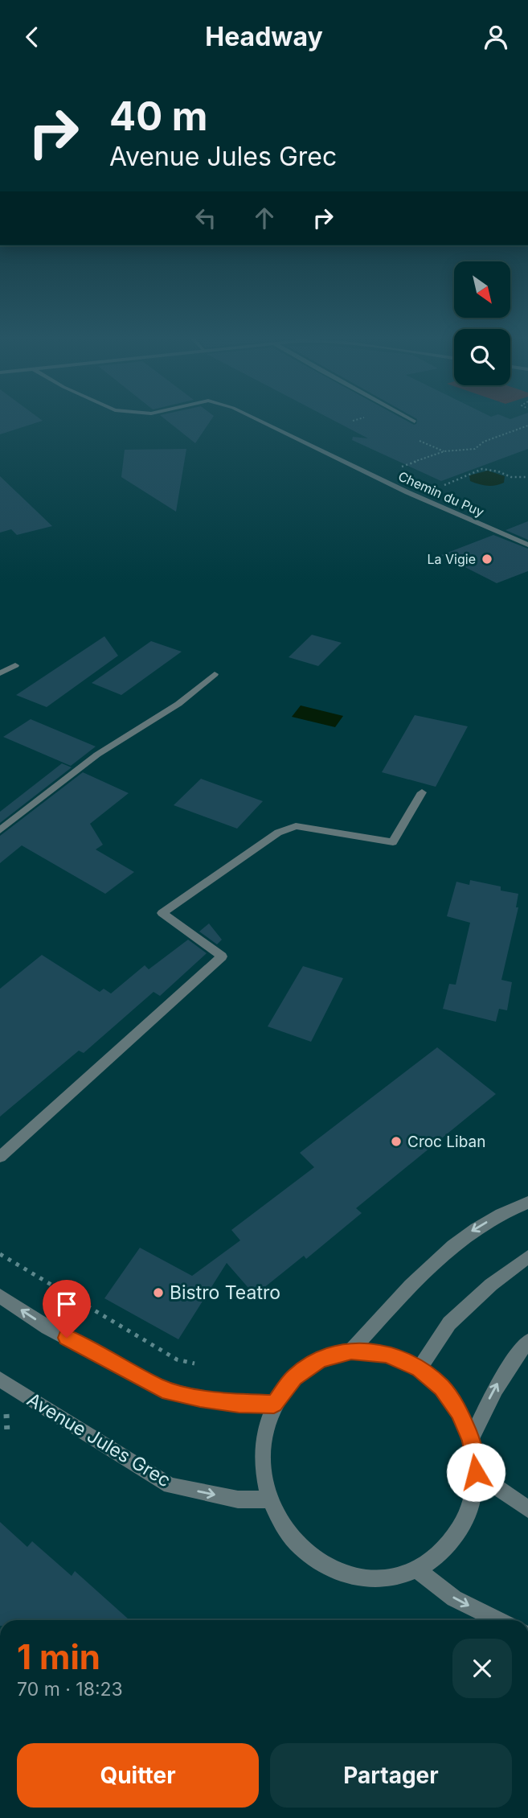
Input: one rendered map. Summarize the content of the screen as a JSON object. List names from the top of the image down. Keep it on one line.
{"streets":{"street":["Chemin du Puy","Avenue Jules Grec"]},"places":["La Vigie","Croc Liban","Bistro Teatro"],"north":"bottom right","page":{"header":"Headway","turn":["40 m","Avenue Jules Grec"],"heading":["1 min","70 m · 18:23"],"buttons":["Quitter","Partager"]}}
